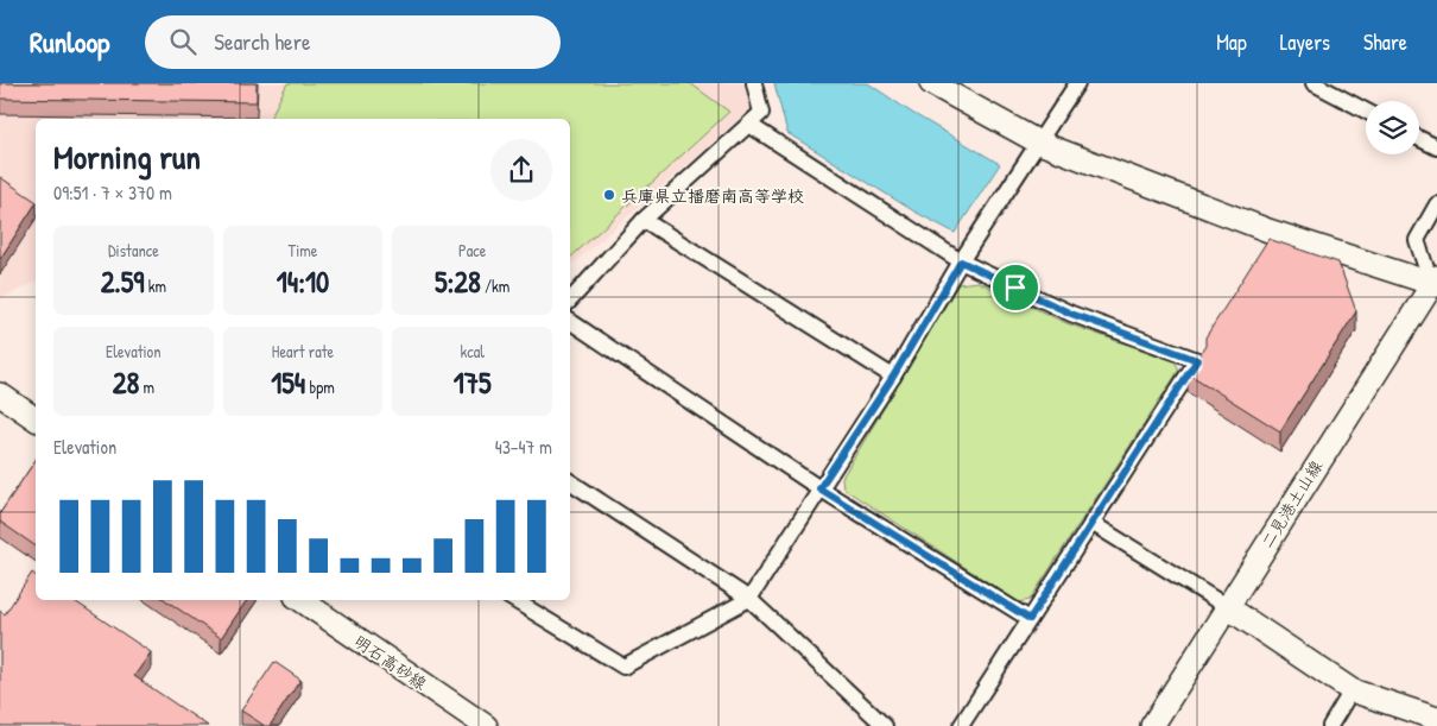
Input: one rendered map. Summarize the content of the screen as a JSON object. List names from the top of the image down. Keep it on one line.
{"streets":{"main road":["二見港土山線","明石高砂線"]},"places":["兵庫県立播磨南高等学校"],"page":{"header":"Runloop","search":"Search here","nav":["Map","Layers","Share"],"heading":["Morning run","09:51 · 7 × 370 m"],"stats":[["Distance","2.59 km"],["Time","14:10"],["Pace","5:28 /km"],["Elevation","28 m"],["Heart rate","154 bpm"],["kcal","175"]],"chart":["Elevation","43–47 m"]}}
